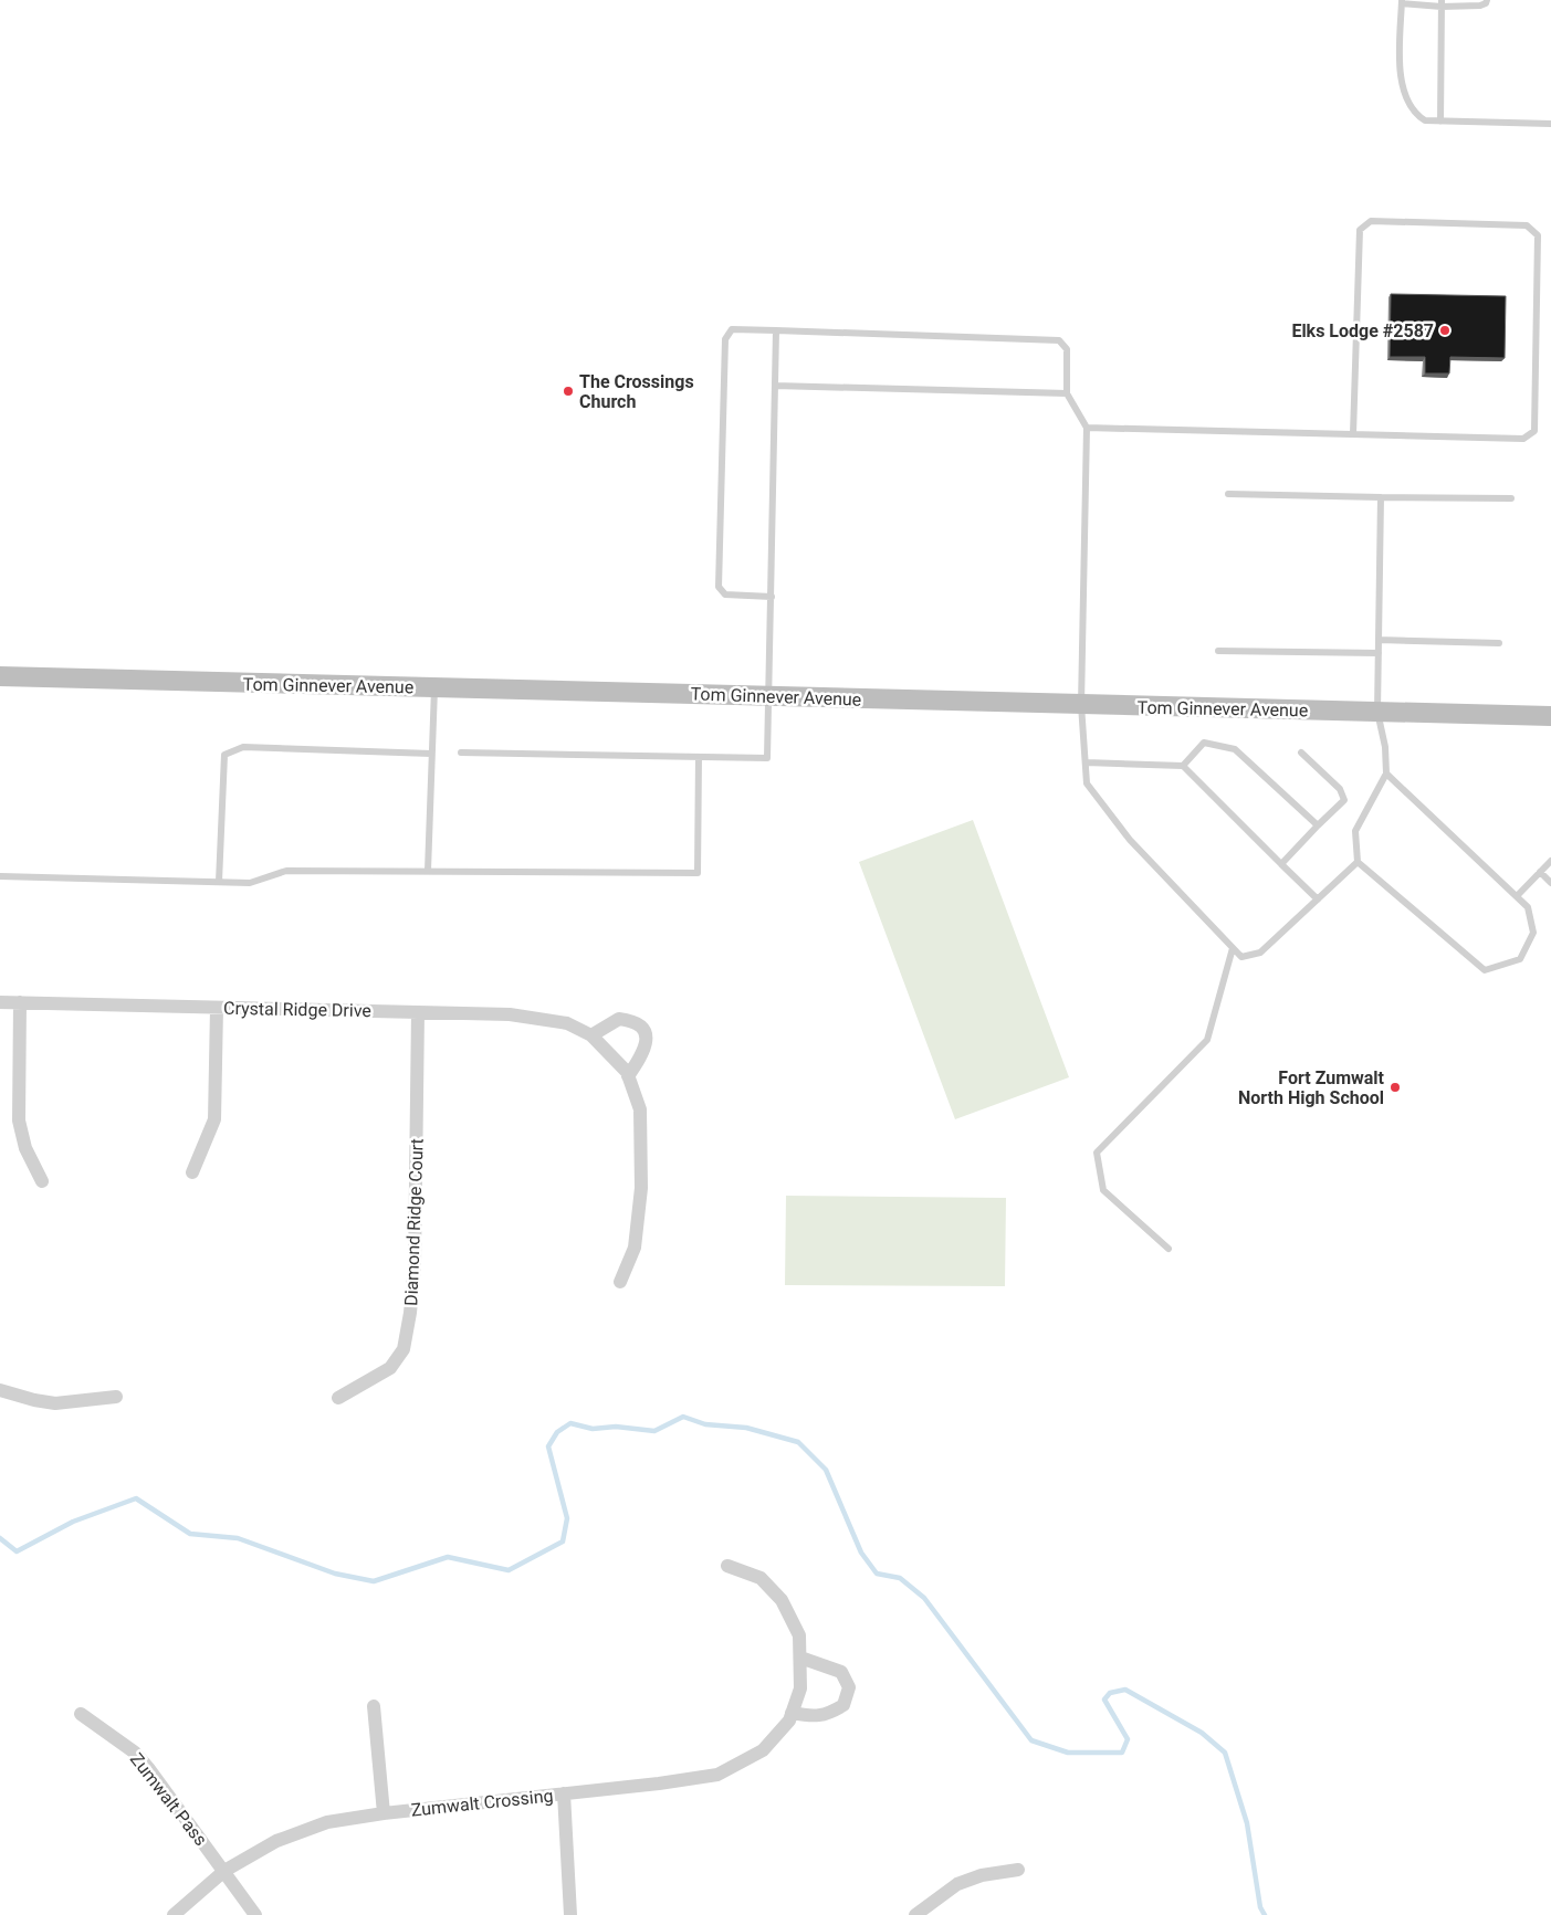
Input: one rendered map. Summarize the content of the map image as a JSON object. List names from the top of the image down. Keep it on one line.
{"streets":{"main road":["Tom Ginnever Avenue"],"street":["Crystal Ridge Drive","Diamond Ridge Court","Zumwalt Pass","Zumwalt Crossing"]},"crossings":[["Crystal Ridge Drive","Diamond Ridge Court"],["Zumwalt Pass","Zumwalt Crossing"]],"places":["Elks Lodge #2587","The Crossings Church","Fort Zumwalt North High School"]}
